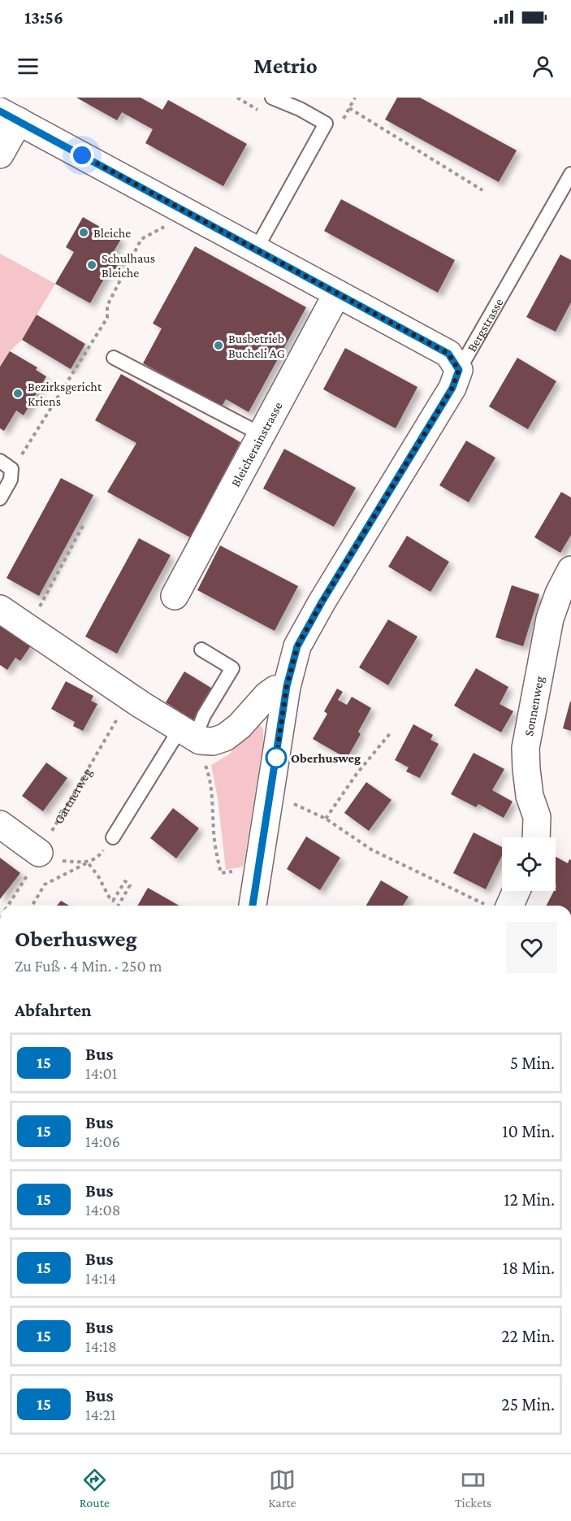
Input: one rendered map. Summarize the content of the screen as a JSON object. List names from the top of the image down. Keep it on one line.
{"streets":{"street":["Bergstrasse","Bleicherainstrasse","Sonnenweg"],"path":["Gärtnerweg"]},"places":["Bleiche","Schulhaus Bleiche","Busbetrieb Bucheli AG","Bezirksgericht Kriens","Oberhusweg"],"lines":["bus line 15"],"page":{"status":"13:56","header":"Metrio","heading":[["Oberhusweg","Zu Fuß · 4 Min. · 250 m"],"Abfahrten"],"list":[{"mark":"15","name":"Bus","note":"14:01","value":"5 Min."},{"mark":"15","name":"Bus","note":"14:06","value":"10 Min."},{"mark":"15","name":"Bus","note":"14:08","value":"12 Min."},{"mark":"15","name":"Bus","note":"14:14","value":"18 Min."},{"mark":"15","name":"Bus","note":"14:18","value":"22 Min."},{"mark":"15","name":"Bus","note":"14:21","value":"25 Min."}],"tabs":["Route","Karte","Tickets"]}}
